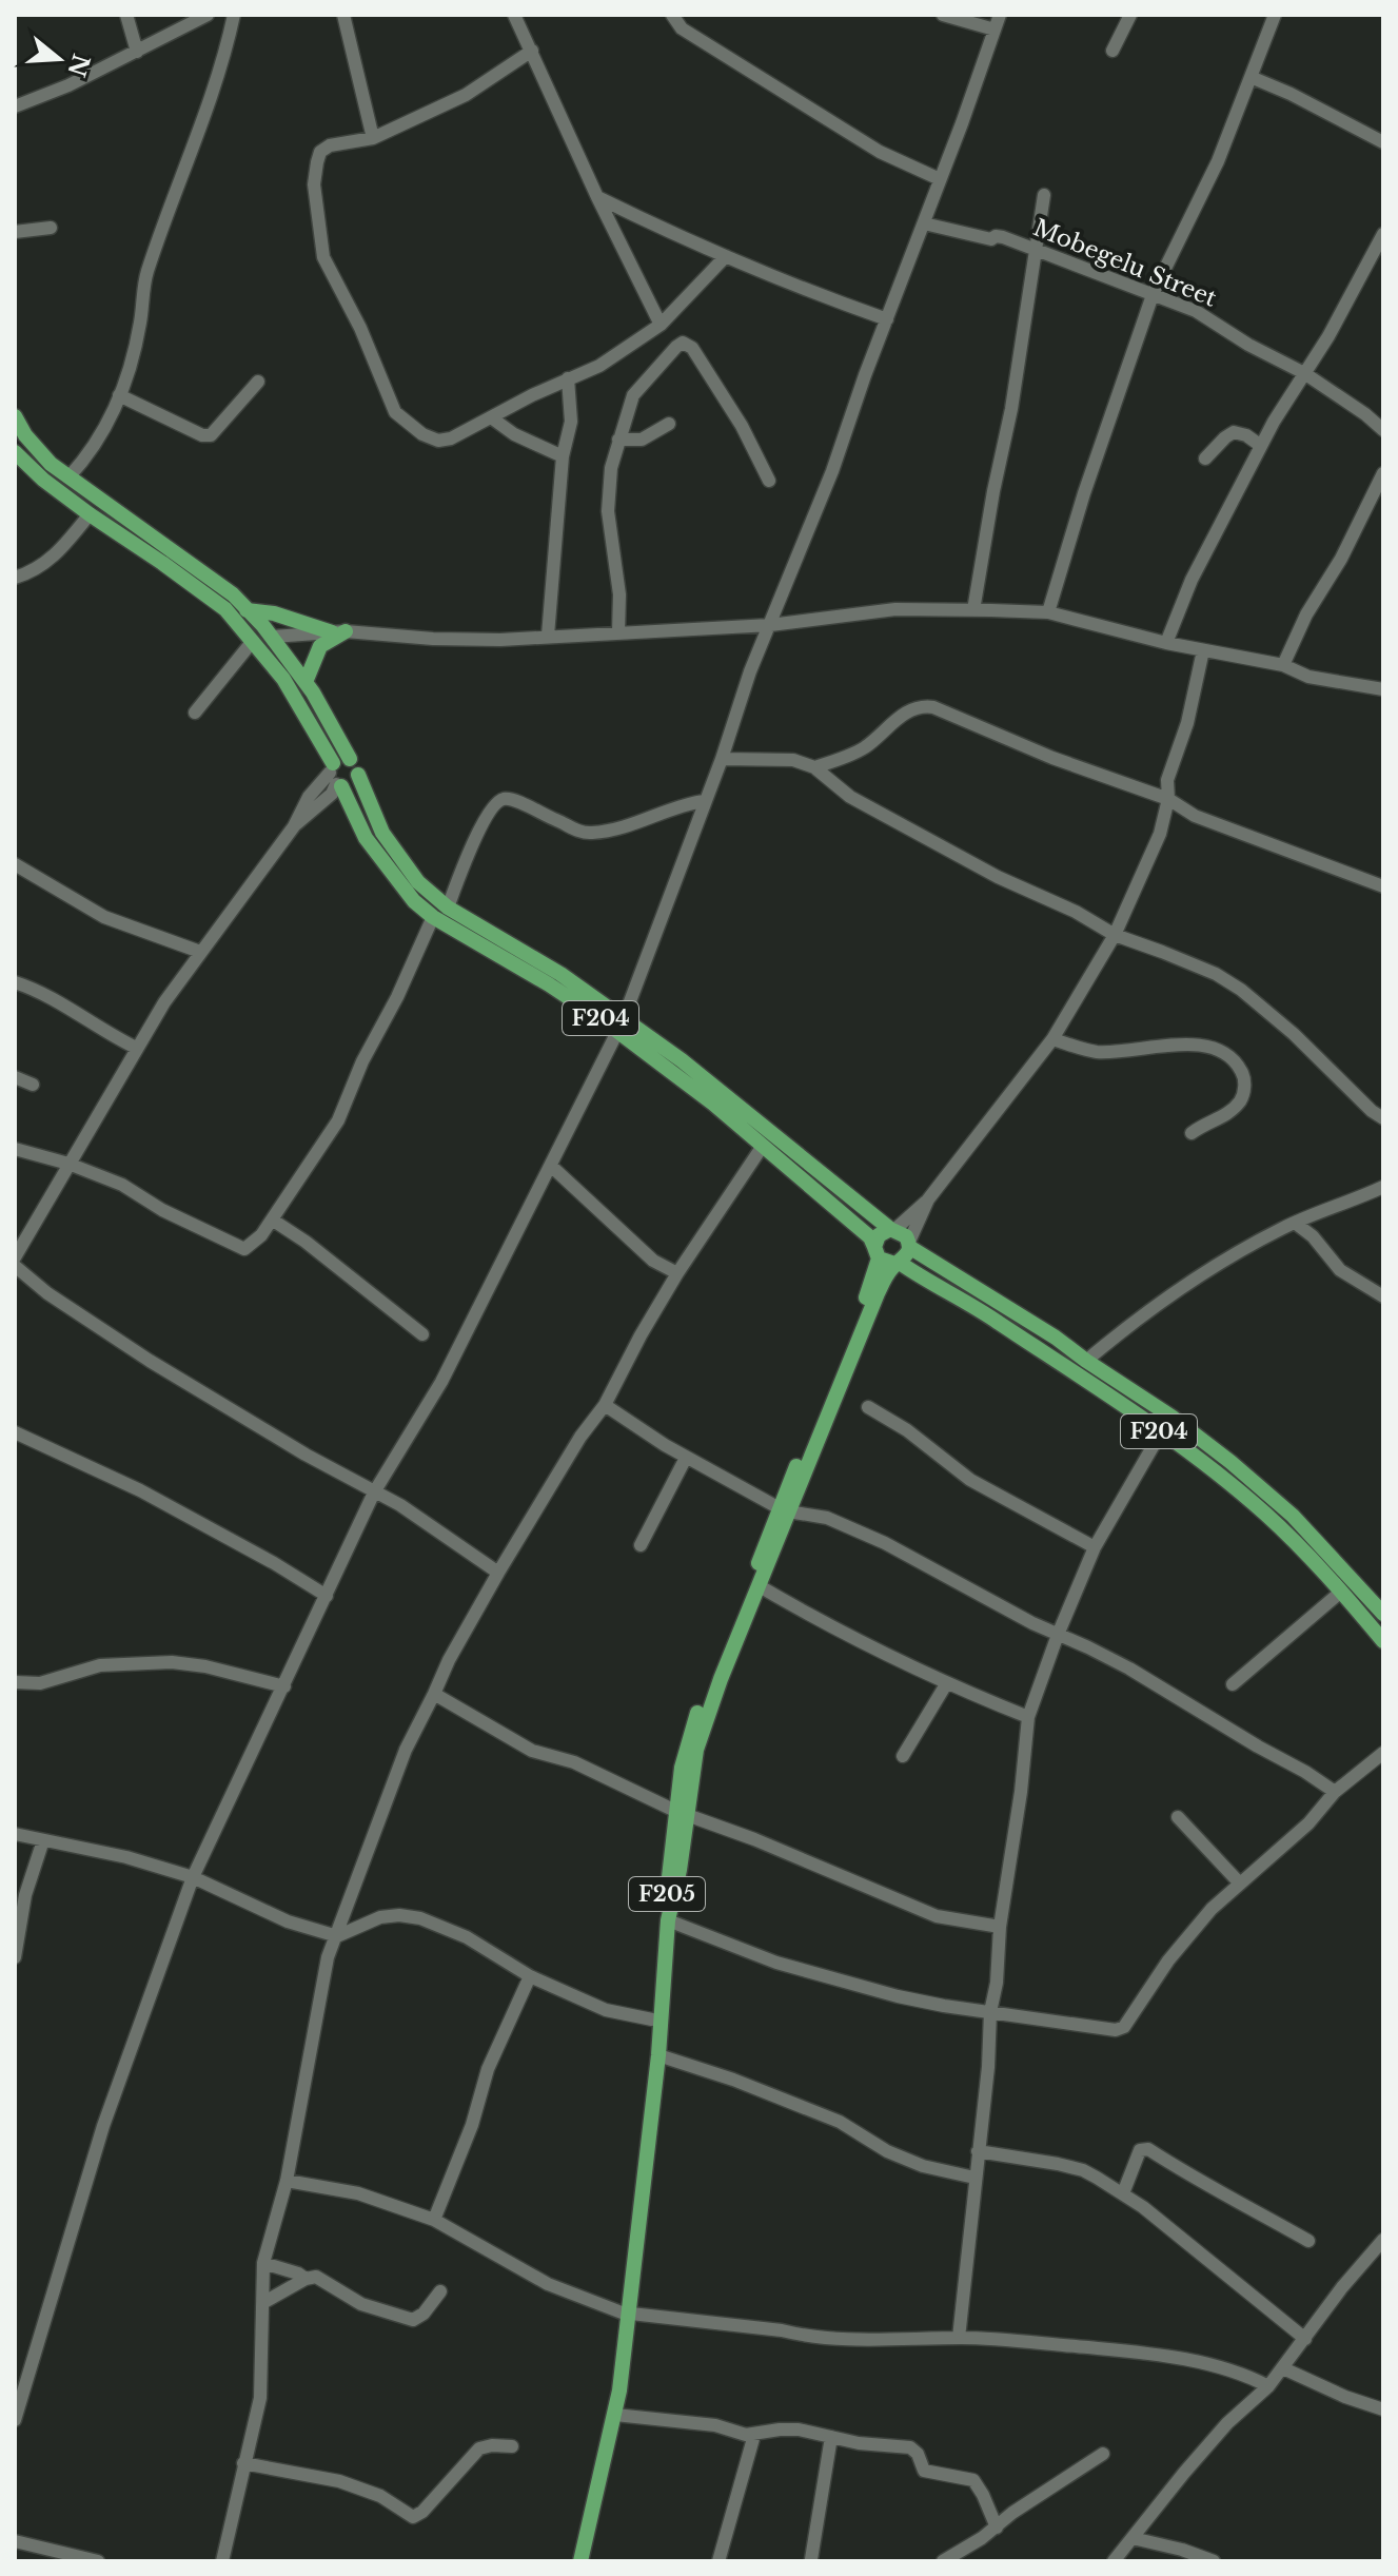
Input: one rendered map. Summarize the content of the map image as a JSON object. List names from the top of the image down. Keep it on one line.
{"streets":{"main road":["F204","F205"],"street":["Mobegelu Street"]},"crossings":[["F204","F205"]],"north":"right"}
